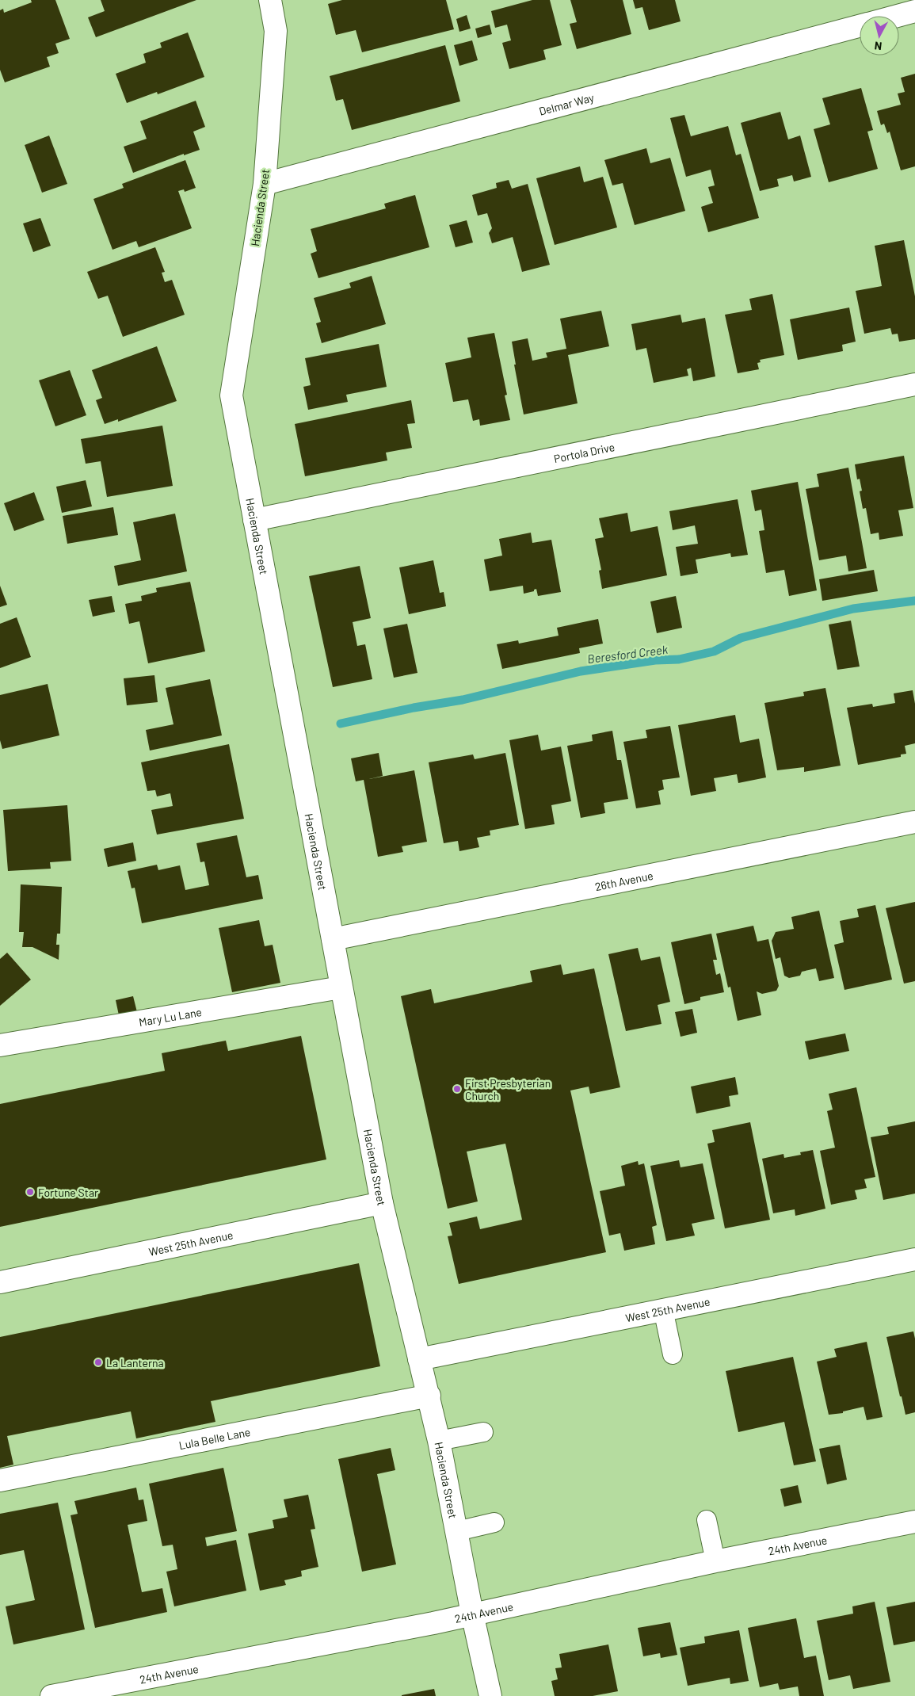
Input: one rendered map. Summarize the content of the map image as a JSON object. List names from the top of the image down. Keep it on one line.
{"streets":{"street":["Delmar Way","Hacienda Street","Portola Drive","26th Avenue","Mary Lu Lane","West 25th Avenue","Lula Belle Lane","24th Avenue"]},"crossings":[["Delmar Way","Hacienda Street"],["Hacienda Street","Portola Drive"],["Hacienda Street","26th Avenue"],["Hacienda Street","Mary Lu Lane"],["Hacienda Street","West 25th Avenue"],["Hacienda Street","Lula Belle Lane"],["Hacienda Street","24th Avenue"]],"water":["Beresford Creek"],"places":["First Presbyterian Church","Fortune Star","La Lanterna"],"north":"bottom"}
